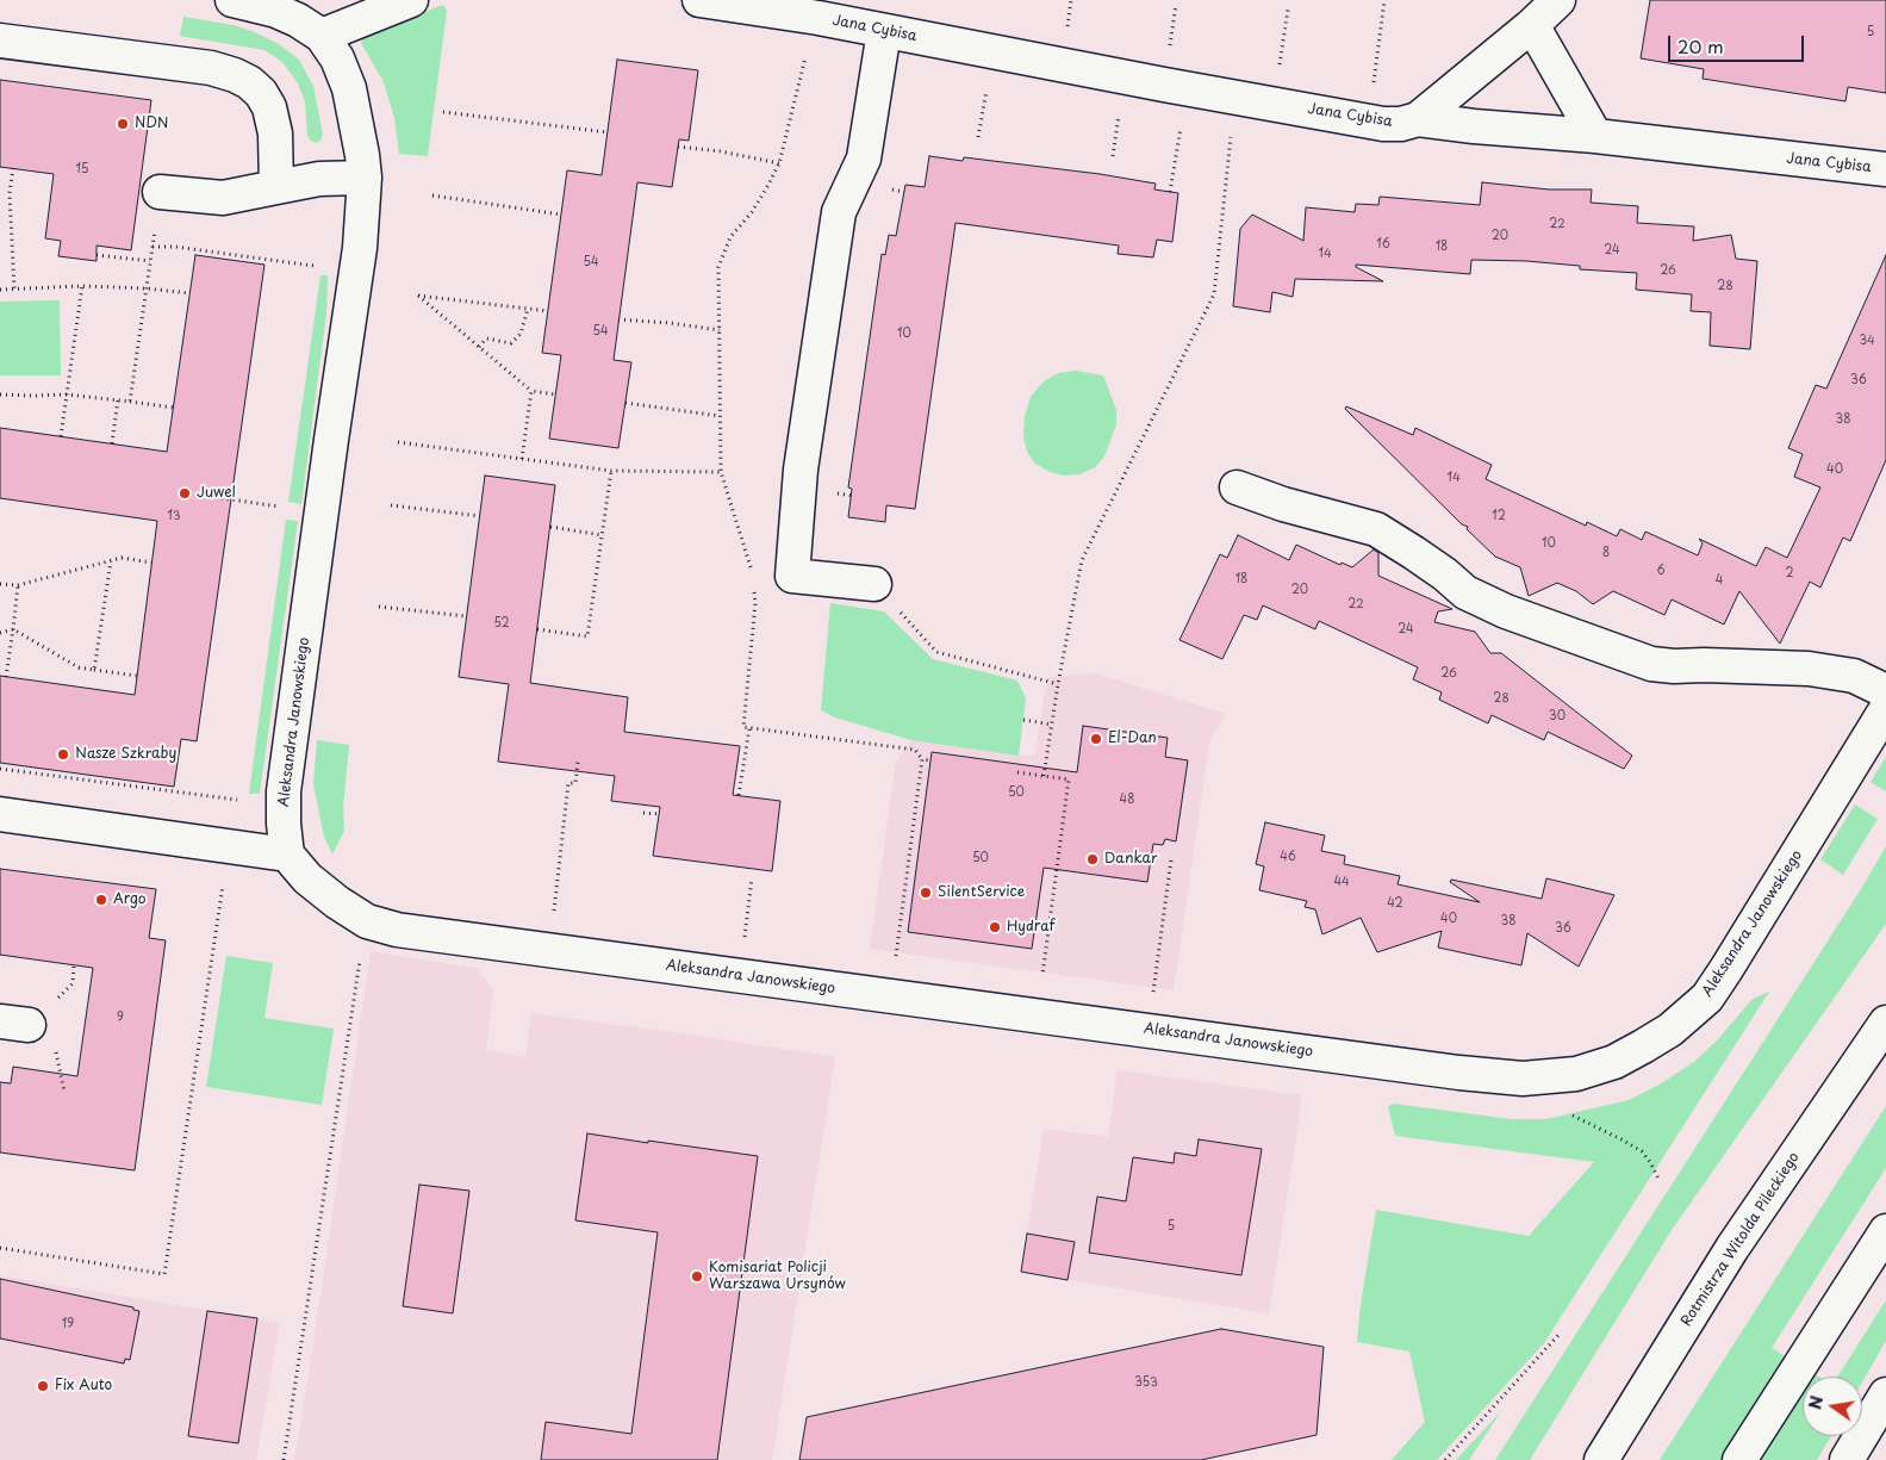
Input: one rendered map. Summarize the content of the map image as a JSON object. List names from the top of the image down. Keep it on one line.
{"streets":{"street":["Jana Cybisa","Aleksandra Janowskiego","Rotmistrza Witolda Pileckiego"]},"places":["NDN","Juwel","El-Dan","Nasze Szkraby","Dankar","SilentService","Argo","Hydraf","Komisariat Policji Warszawa Ursynów","Fix Auto"],"house_numbers":["5","15","22","20","16","18","24","14","54","26","28","54","10","34","36","38","40","14","13","12","10","8","6","2","18","4","20","22","52","24","26","28","30","50","48","46","50","44","42","40","38","36","9","5","19","353"],"scale_bar":"20 m","north":"left"}
